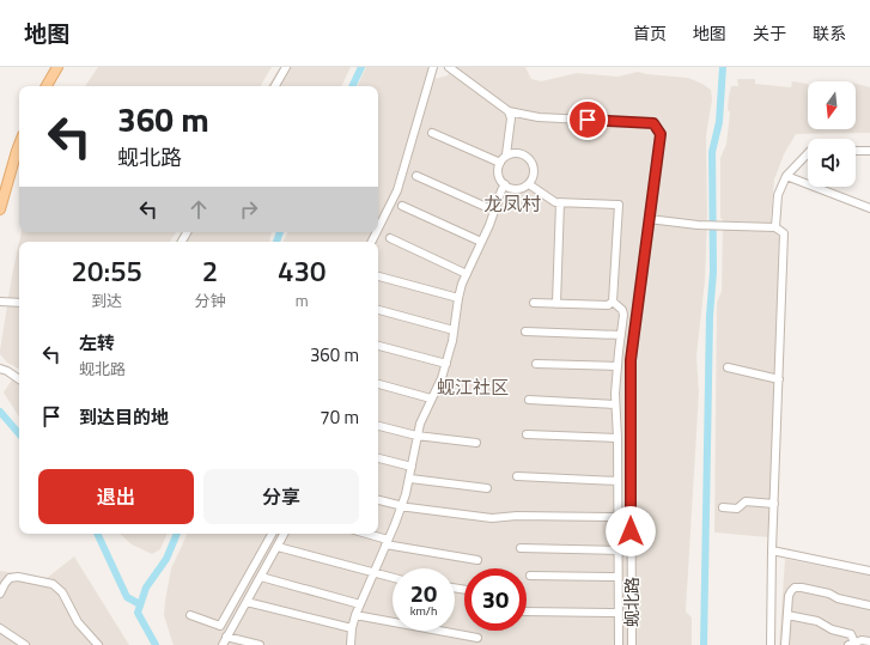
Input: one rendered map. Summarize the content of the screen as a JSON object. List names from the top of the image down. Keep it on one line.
{"streets":{"street":["蚬北路"]},"districts":["龙凤村","蚬江社区"],"north":"bottom","page":{"header":"地图","nav":["首页","地图","关于","联系"],"turn":["360 m","蚬北路"],"eta":["20:55","到达","2","分钟","430","m"],"list":[{"name":"左转","note":"蚬北路","value":"360 m"},{"name":"到达目的地","value":"70 m"}],"buttons":["退出","分享"],"speed":"20 km/h","limit":"30"}}
